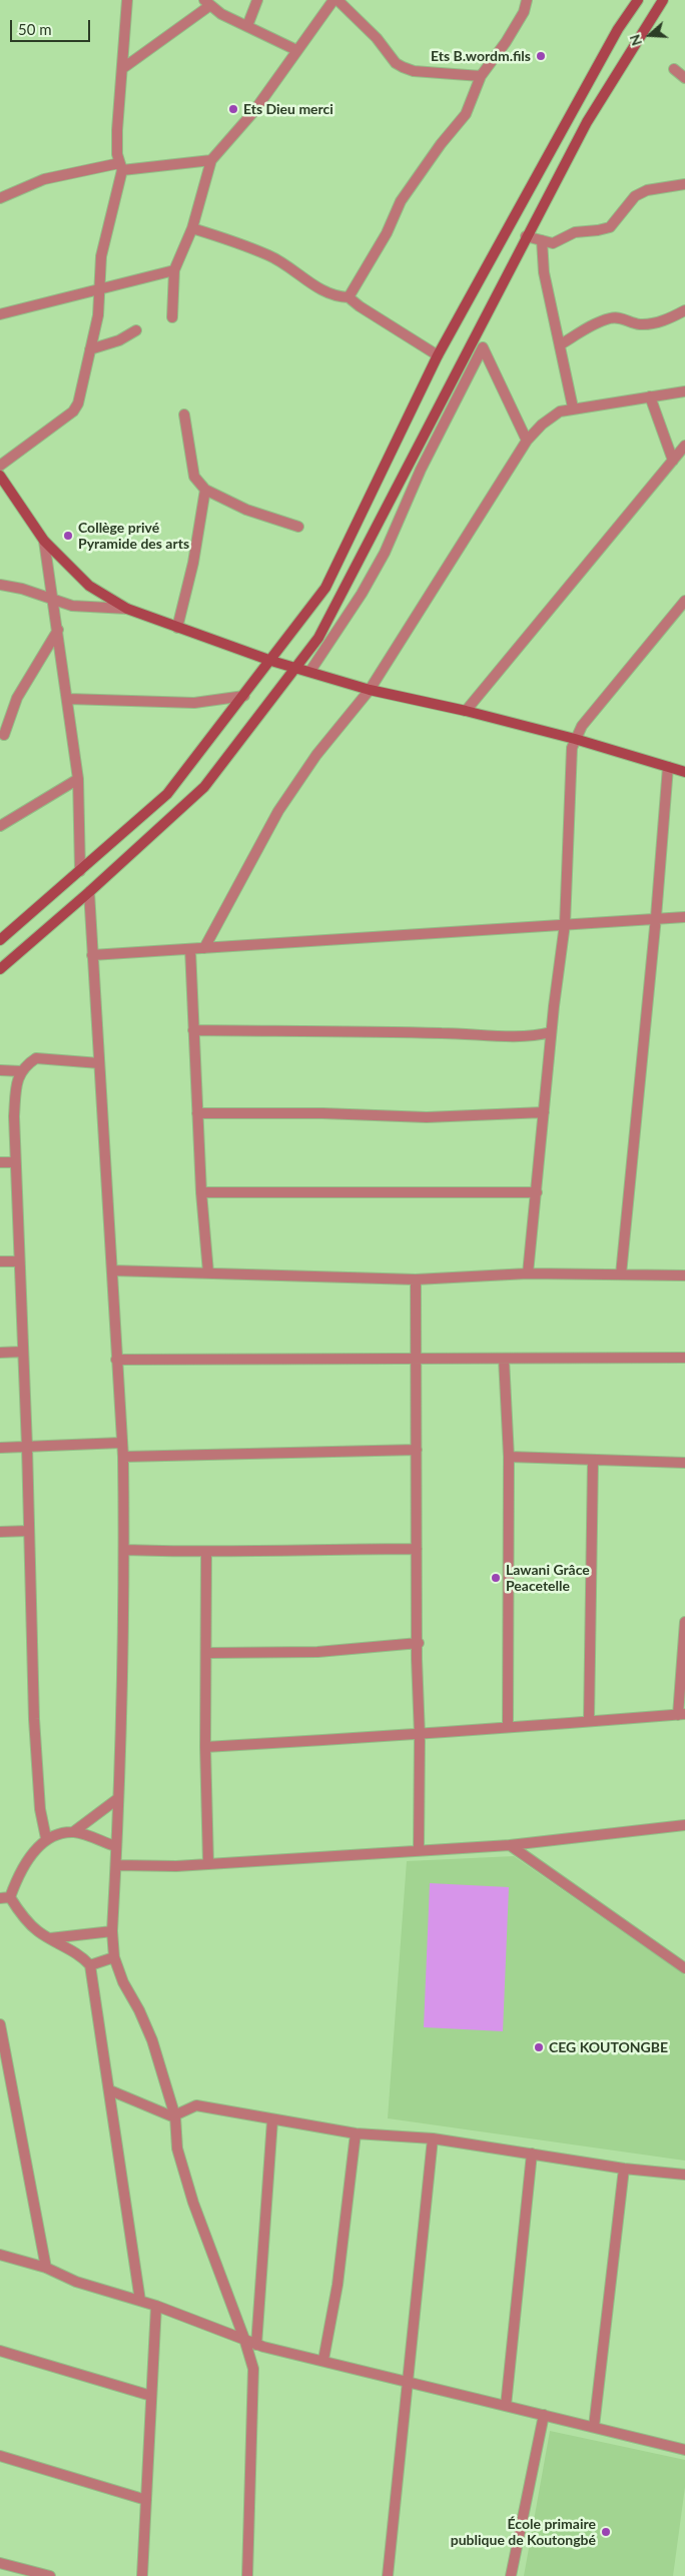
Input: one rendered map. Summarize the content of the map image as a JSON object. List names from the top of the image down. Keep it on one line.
{"places":["Ets B.wordm.fils","Ets Dieu merci","Collège privé Pyramide des arts","Lawani Grâce Peacetelle","CEG KOUTONGBE","École primaire publique de Koutongbé"],"scale_bar":"50 m","north":"left"}
